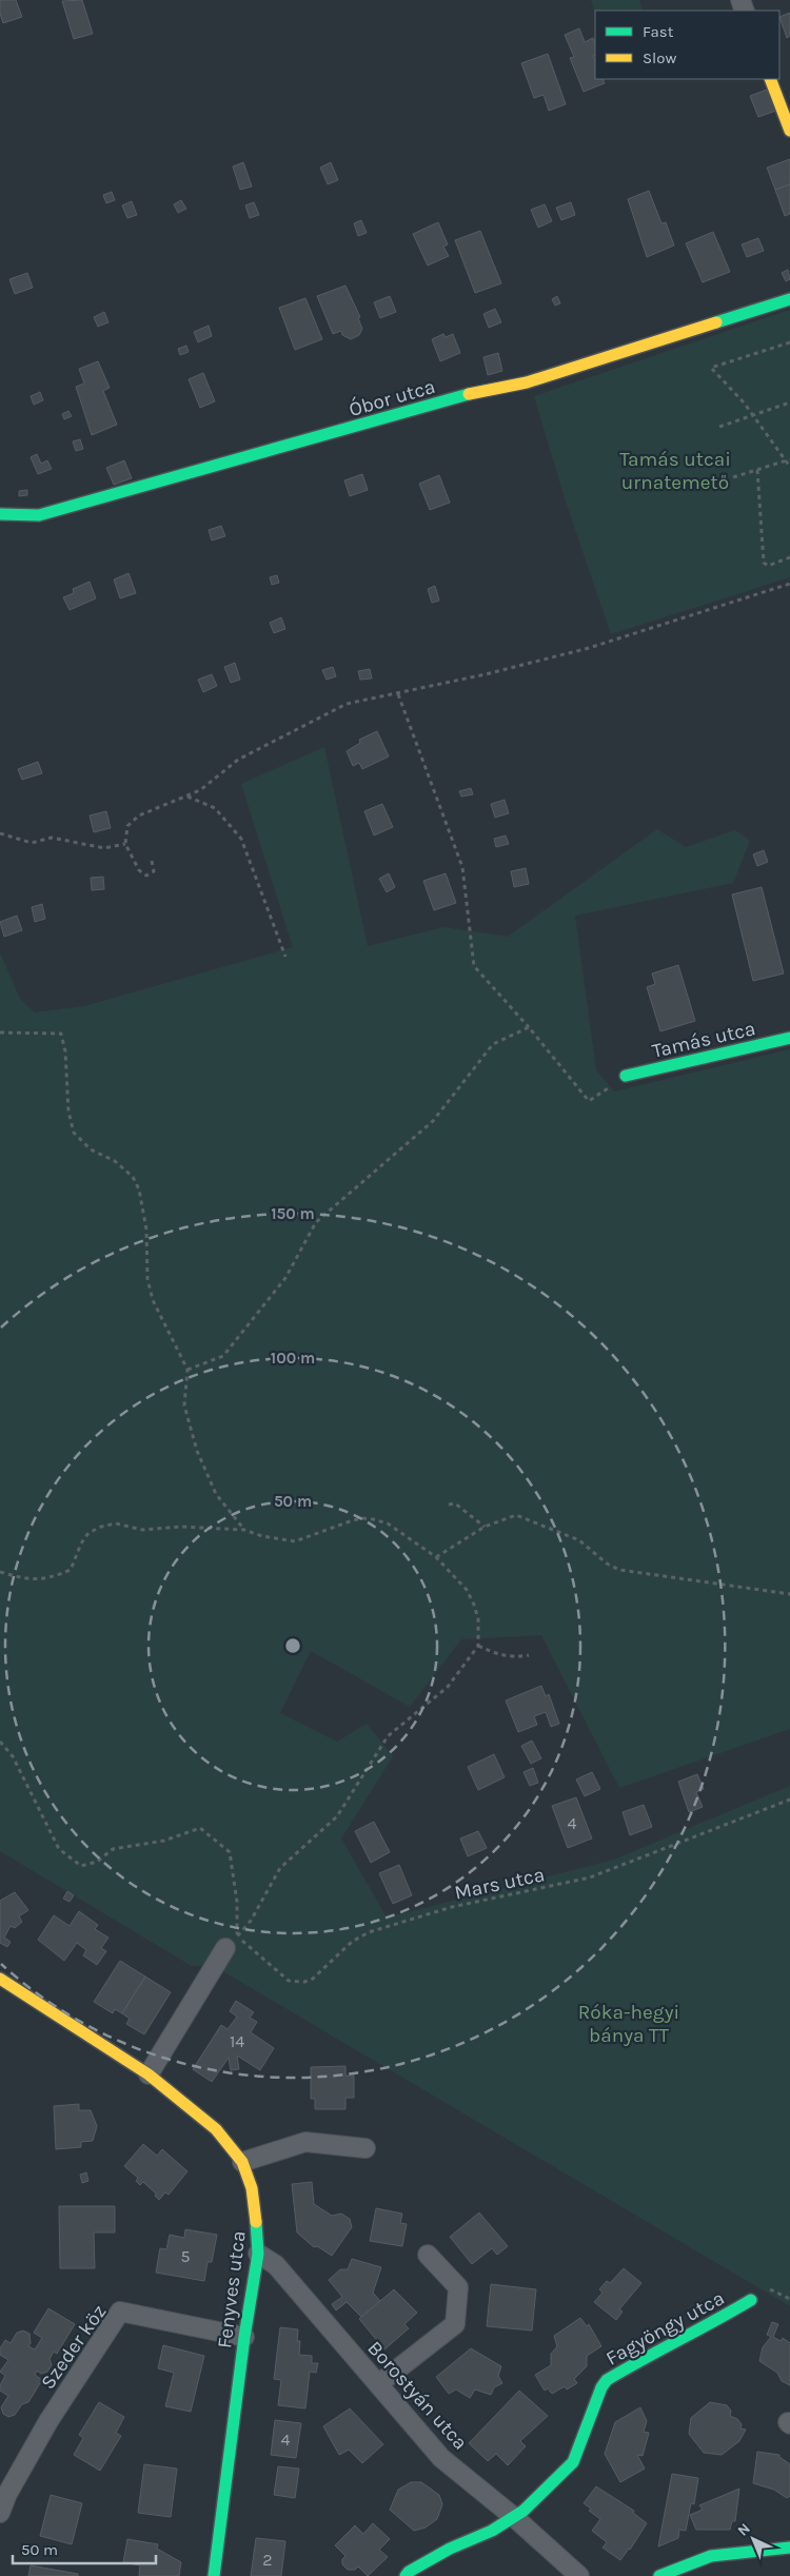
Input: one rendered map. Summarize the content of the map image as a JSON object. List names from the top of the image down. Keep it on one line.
{"streets":{"street":["Óbor utca","Tamás utca","Fenyves utca","Fagyöngy utca","Szeder köz","Borostyán utca"],"path":["Mars utca"]},"crossings":[["Fenyves utca","Szeder köz"],["Fenyves utca","Borostyán utca"],["Fagyöngy utca","Borostyán utca"]],"parks":["Tamás utcai urnatemető","Róka-hegyi bánya TT"],"house_numbers":["4","14","5","4","2"],"legend":["Fast","Slow"],"scale_bar":"50 m","north":"top left","rings":["150 m","100 m","50 m"]}
